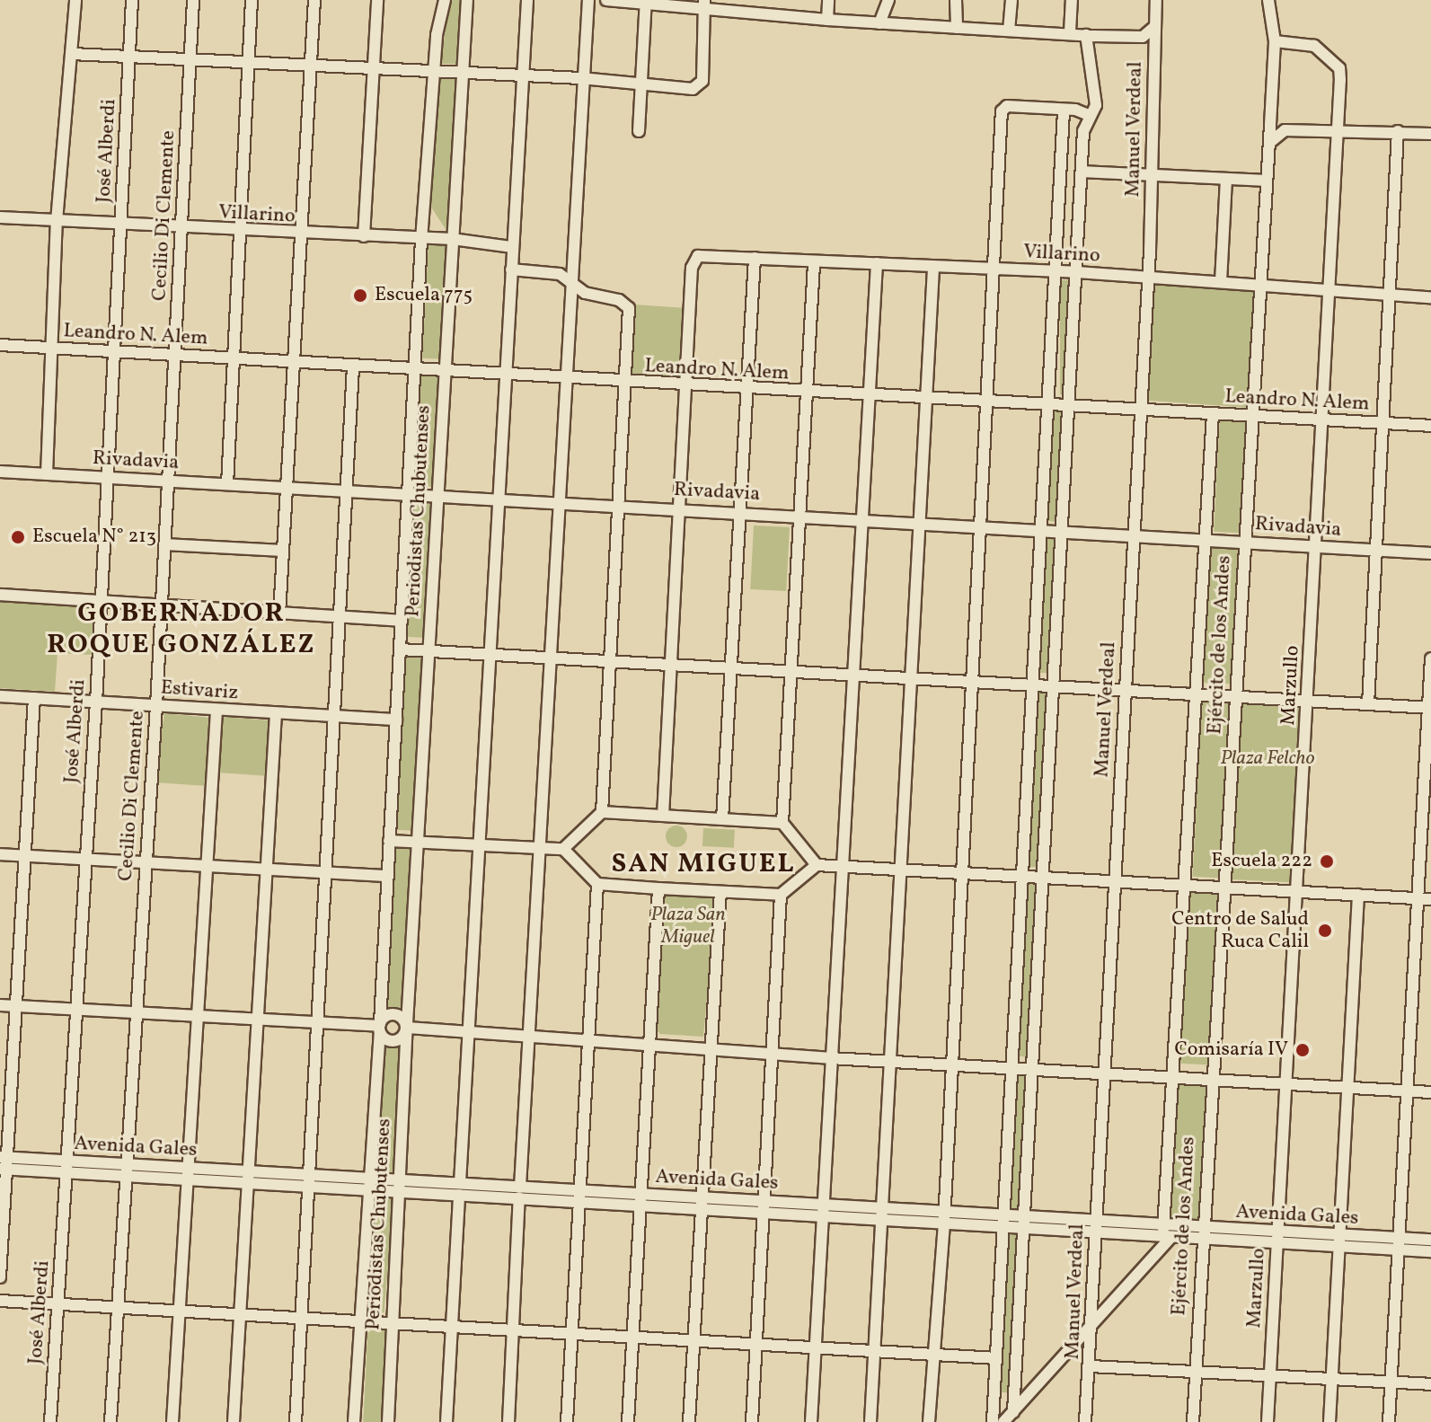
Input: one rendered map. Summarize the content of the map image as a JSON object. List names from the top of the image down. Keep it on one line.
{"streets":{"street":["Manuel Verdeal","José Alberdi","Villarino","Cecilio Di Clemente","Leandro N. Alem","Rivadavia","Periodistas Chubutenses","Ejército de los Andes","Marzullo","Estivariz","Avenida Gales"]},"crossings":[["Manuel Verdeal","Villarino"],["Manuel Verdeal","Leandro N. Alem"],["Manuel Verdeal","Rivadavia"],["Manuel Verdeal","Avenida Gales"],["José Alberdi","Villarino"],["José Alberdi","Leandro N. Alem"],["José Alberdi","Rivadavia"],["José Alberdi","Estivariz"],["José Alberdi","Avenida Gales"],["Villarino","Cecilio Di Clemente"],["Villarino","Leandro N. Alem"],["Villarino","Periodistas Chubutenses"],["Villarino","Ejército de los Andes"],["Villarino","Marzullo"],["Cecilio Di Clemente","Leandro N. Alem"],["Cecilio Di Clemente","Rivadavia"],["Cecilio Di Clemente","Estivariz"],["Cecilio Di Clemente","Avenida Gales"],["Leandro N. Alem","Periodistas Chubutenses"],["Leandro N. Alem","Ejército de los Andes"],["Leandro N. Alem","Marzullo"],["Rivadavia","Periodistas Chubutenses"],["Rivadavia","Ejército de los Andes"],["Rivadavia","Marzullo"],["Periodistas Chubutenses","Estivariz"],["Periodistas Chubutenses","Avenida Gales"],["Ejército de los Andes","Marzullo"],["Ejército de los Andes","Avenida Gales"],["Marzullo","Avenida Gales"]],"districts":["GOBERNADOR ROQUE GONZÁLEZ","SAN MIGUEL"],"parks":["Plaza Felcho","Plaza San Miguel"],"places":["Escuela 775","Escuela N° 213","Escuela 222","Centro de Salud Ruca Calil","Comisaría IV"]}
